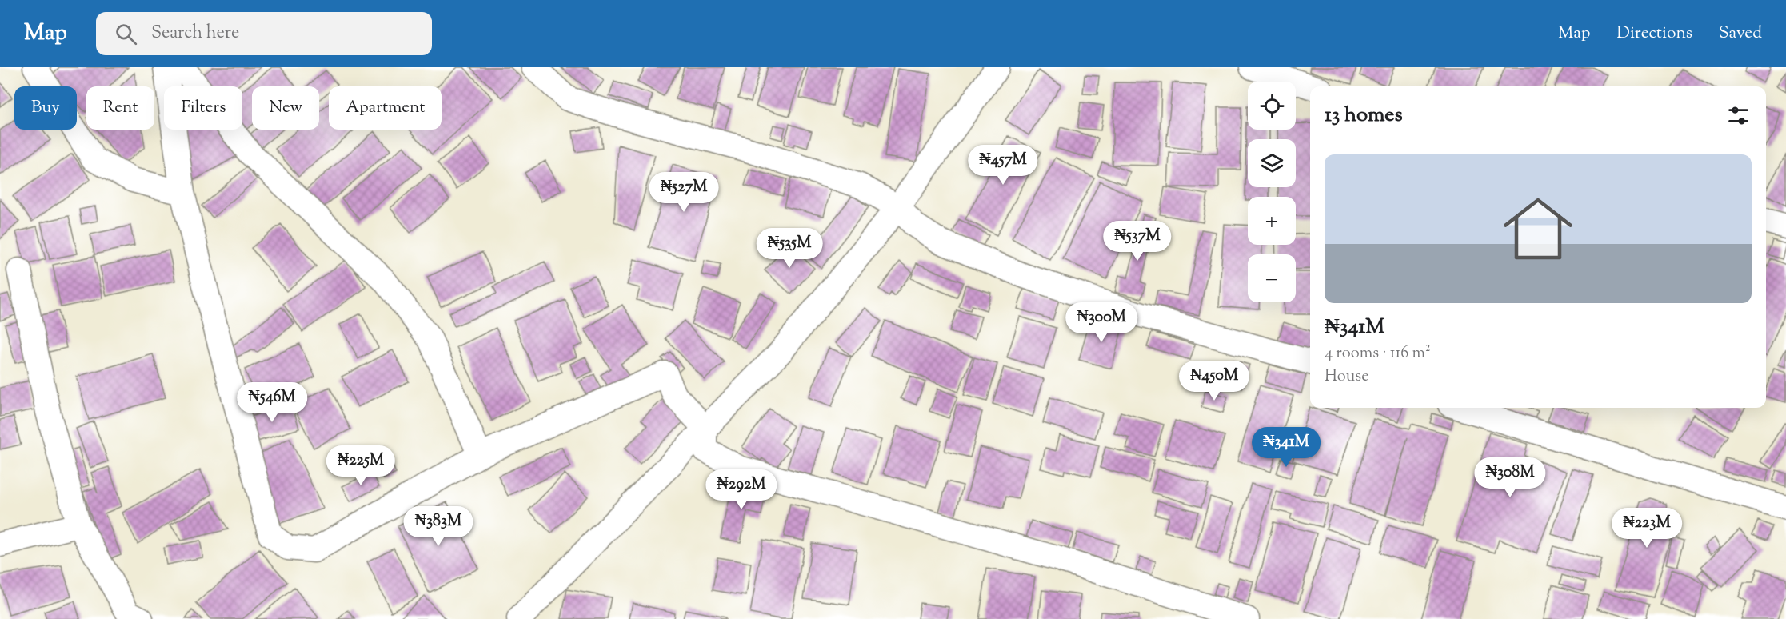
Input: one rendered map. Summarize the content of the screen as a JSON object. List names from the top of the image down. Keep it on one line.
{"page":{"header":"Map","search":"Search here","nav":["Map","Directions","Saved"],"map_buttons":["+","−"],"chip":["Buy","Rent","Filters","New","Apartment"],"heading":"13 homes","list":[{"name":"₦341M","note":"4 rooms · 116 m² · House"}],"price":["₦457M","₦527M","₦537M","₦535M","₦300M","₦450M","₦546M","₦341M","₦225M","₦308M","₦292M","₦383M","₦223M"]}}
